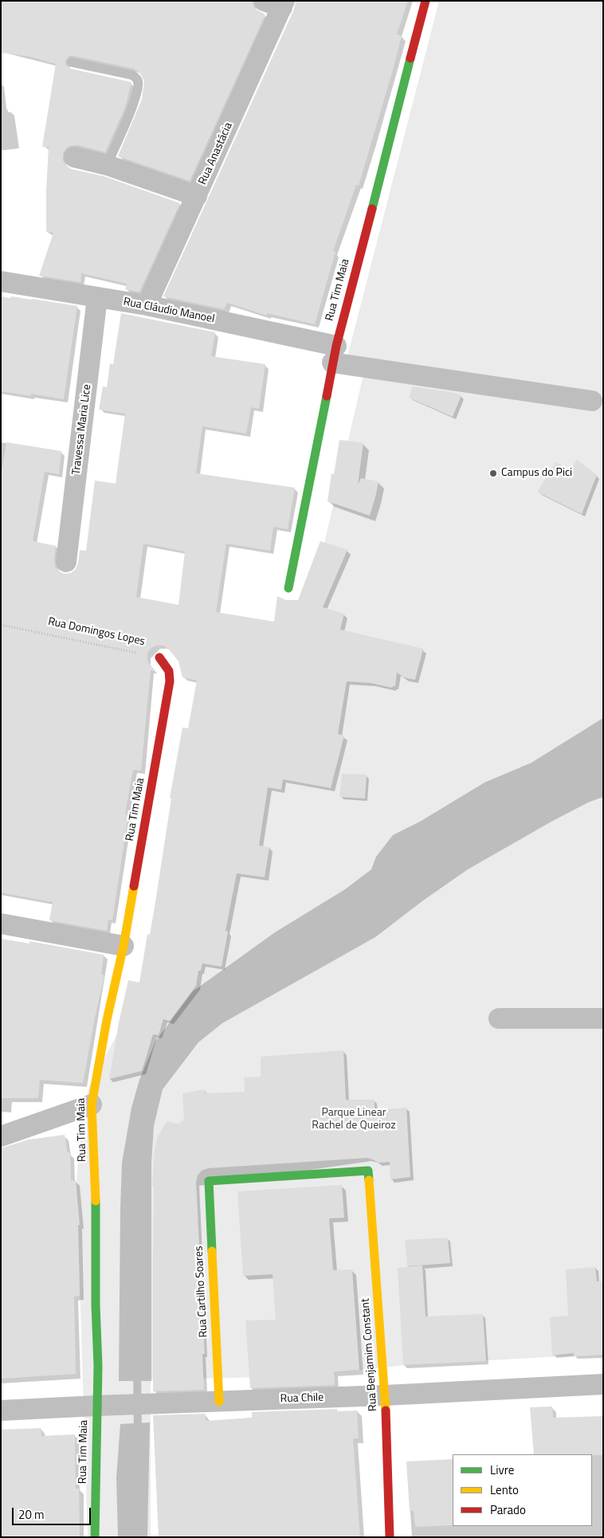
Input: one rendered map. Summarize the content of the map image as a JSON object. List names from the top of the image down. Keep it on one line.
{"streets":{"street":["Rua Anastácia","Rua Tim Maia","Rua Cláudio Manoel","Travessa Maria Lice","Rua Cartilho Soares","Rua Benjamim Constant","Rua Chile"],"path":["Rua Domingos Lopes"]},"crossings":[["Rua Anastácia","Rua Cláudio Manoel"],["Rua Tim Maia","Rua Cláudio Manoel"],["Rua Tim Maia","Rua Domingos Lopes"],["Rua Tim Maia","Rua Chile"],["Rua Cláudio Manoel","Travessa Maria Lice"],["Rua Cartilho Soares","Rua Benjamim Constant"],["Rua Cartilho Soares","Rua Chile"],["Rua Benjamim Constant","Rua Chile"]],"parks":["Parque Linear Rachel de Queiroz"],"places":["Campus do Pici"],"legend":["Livre","Lento","Parado"],"scale_bar":"20 m"}
